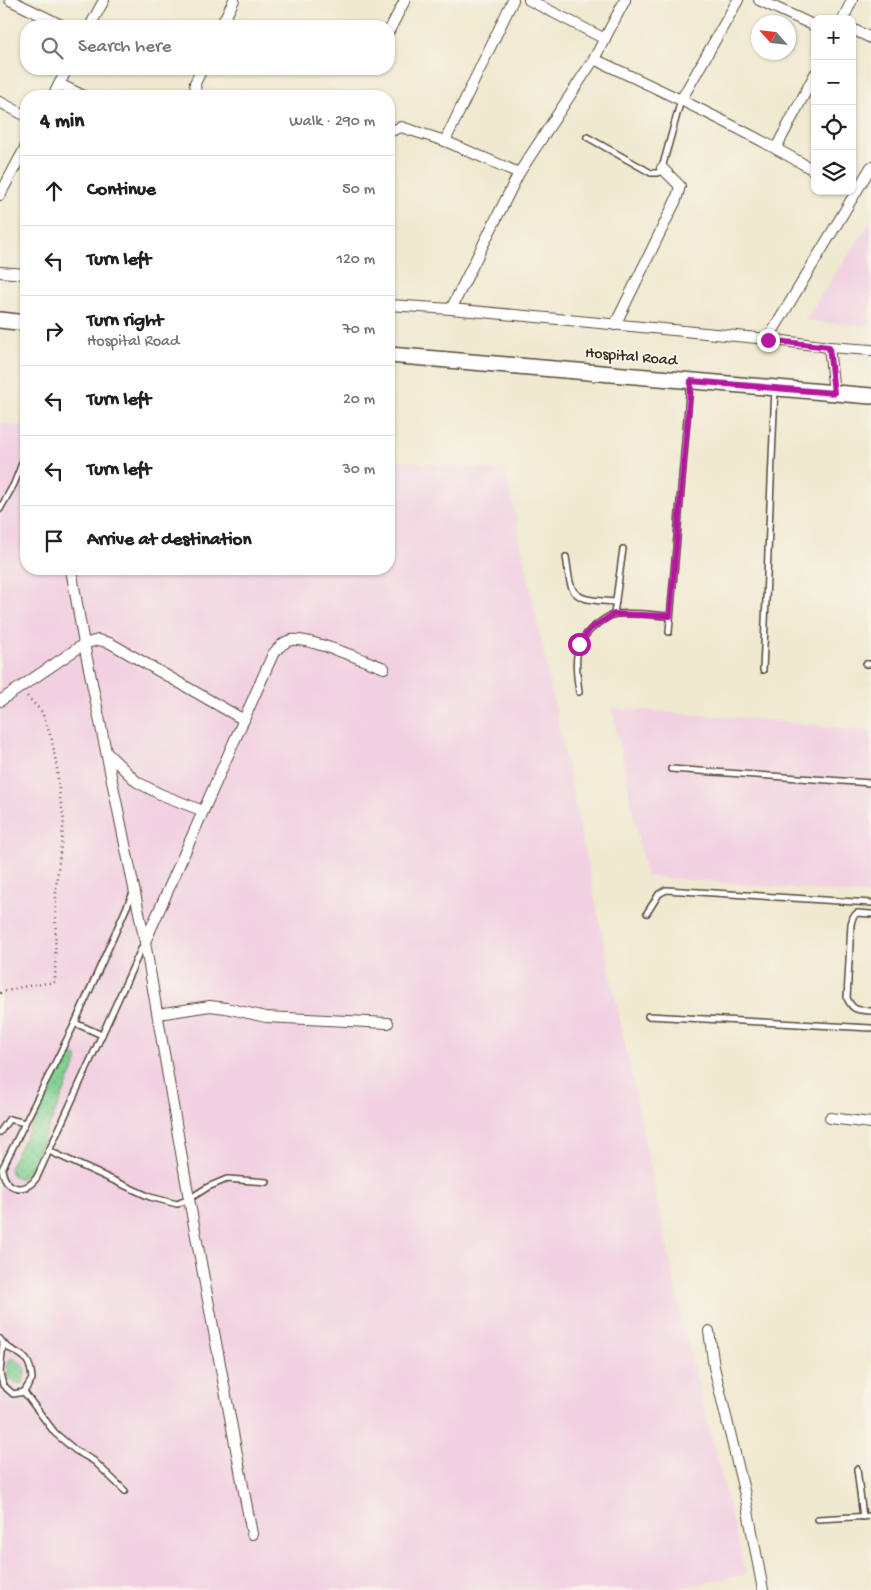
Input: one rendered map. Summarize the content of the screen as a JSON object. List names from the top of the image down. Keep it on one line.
{"streets":{"main road":["Hospital Road"]},"north":"top left","page":{"map_buttons":["+","−"],"search":"Search here","heading":["4 min","Walk · 290 m"],"list":[["Continue","50 m"],["Turn left","120 m"],["Turn right","Hospital Road","70 m"],["Turn left","20 m"],["Turn left","30 m"],"Arrive at destination"]}}
